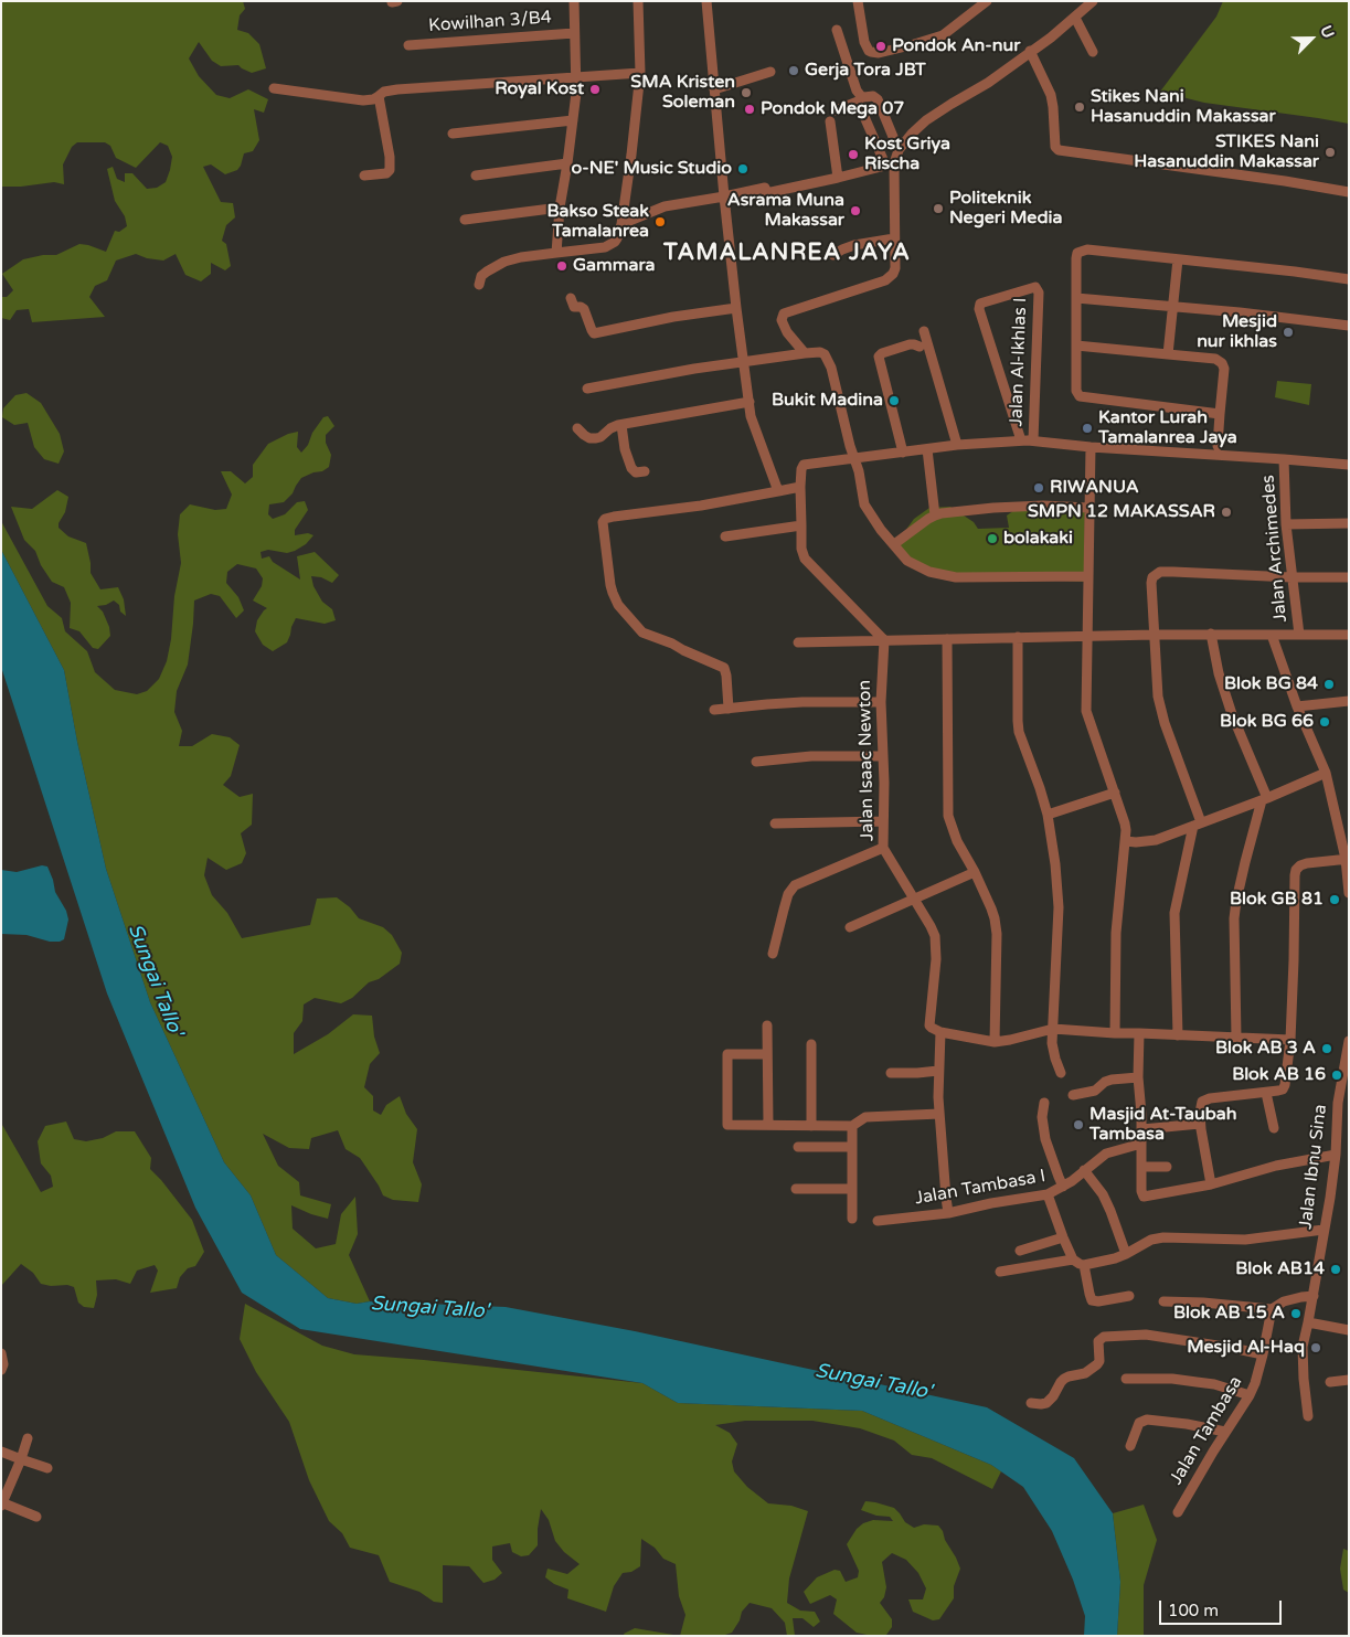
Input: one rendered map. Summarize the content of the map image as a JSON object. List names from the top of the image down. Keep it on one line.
{"streets":{"street":["Kowilhan 3/B4","Jalan Al-Ikhlas I","Jalan Archimedes","Jalan Isaac Newton","Jalan Ibnu Sina","Jalan Tambasa I","Jalan Tambasa"]},"crossings":[["Jalan Isaac Newton","Jalan Tambasa I"]],"districts":["TAMALANREA JAYA"],"water":["Sungai Tallo'"],"places":["Pondok An-nur","Gerja Tora JBT","Royal Kost","SMA Kristen Soleman","Stikes Nani Hasanuddin Makassar","Pondok Mega 07","STIKES Nani Hasanuddin Makassar","Kost Griya Rischa","o-NE' Music Studio","Politeknik Negeri Media","Asrama Muna Makassar","Bakso Steak Tamalanrea","Gammara","Mesjid nur ikhlas","Bukit Madina","Kantor Lurah Tamalanrea Jaya","RIWANUA","SMPN 12 MAKASSAR","bolakaki","Blok BG 84","Blok BG 66","Blok GB 81","Blok AB 3 A","Blok AB 16","Masjid At-Taubah Tambasa","Blok AB14","Blok AB 15 A","Mesjid Al-Haq"],"scale_bar":"100 m","north":"top right"}
